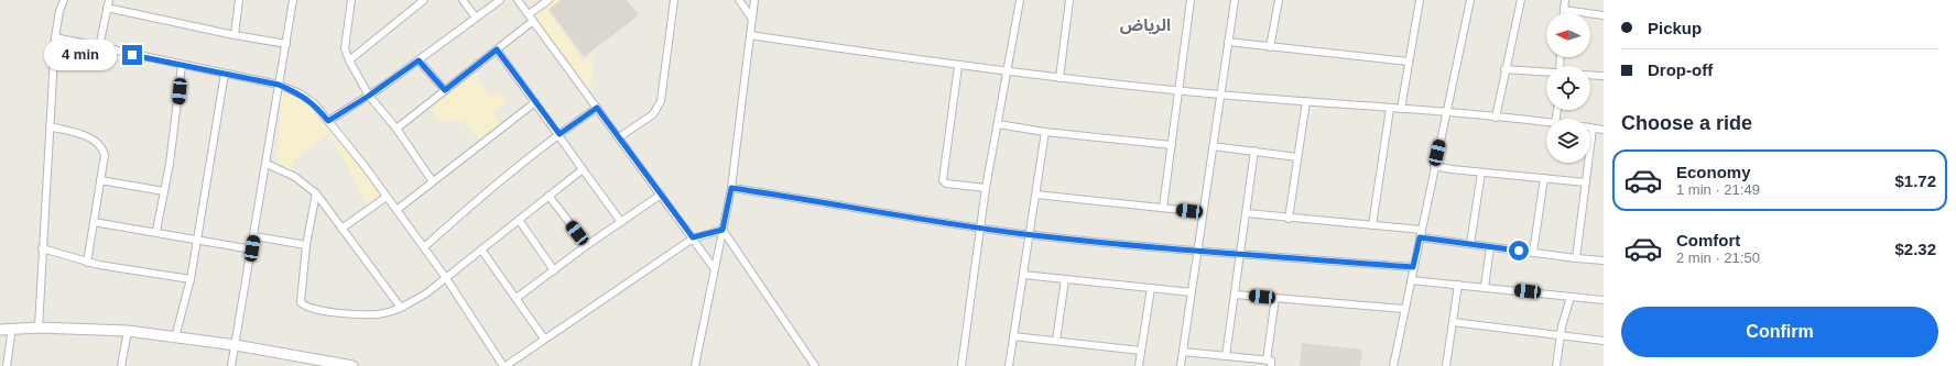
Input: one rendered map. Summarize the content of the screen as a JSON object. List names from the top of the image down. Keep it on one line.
{"districts":["الرياض"],"north":"left","page":{"banner":["Pickup","Drop-off"],"bubble":"4 min","heading":"Choose a ride","list":[{"name":"Economy","note":"1 min · 21:49","value":"$1.72"},{"name":"Comfort","note":"2 min · 21:50","value":"$2.32"}],"buttons":"Confirm"}}
